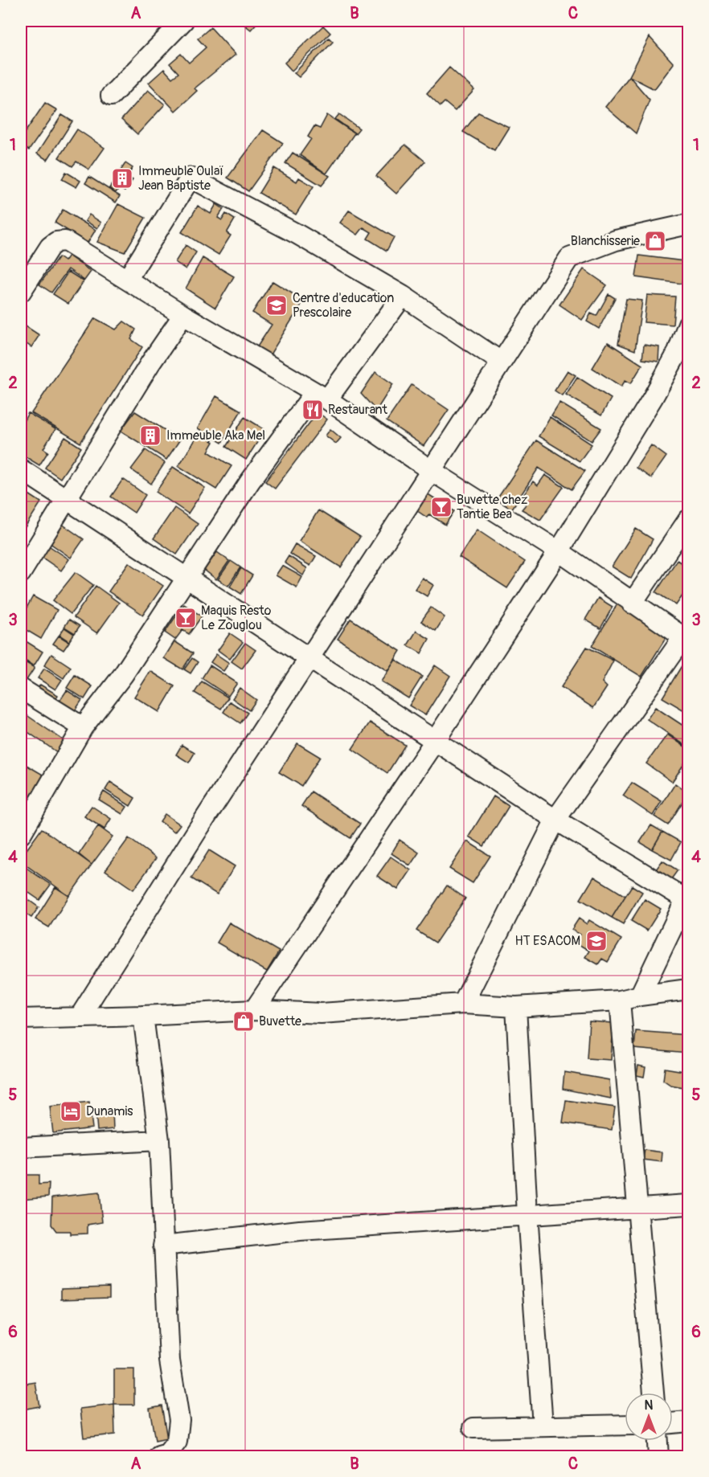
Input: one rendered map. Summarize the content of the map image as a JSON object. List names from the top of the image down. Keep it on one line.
{"places":{"building":["Immeuble Oulaï Jean Baptiste","Immeuble Aka Mel"],"shop":["Blanchisserie","Buvette"],"school or university":["Centre d'education Prescolaire","HT ESACOM"],"restaurant":["Restaurant"],"bar":["Buvette chez Tantie Bea","Maquis Resto Le Zouglou"],"hotel":["Dunamis"]},"north":"top","grid":{"columns":["A","B","C"],"rows":["1","2","3","4","5","6"]}}
